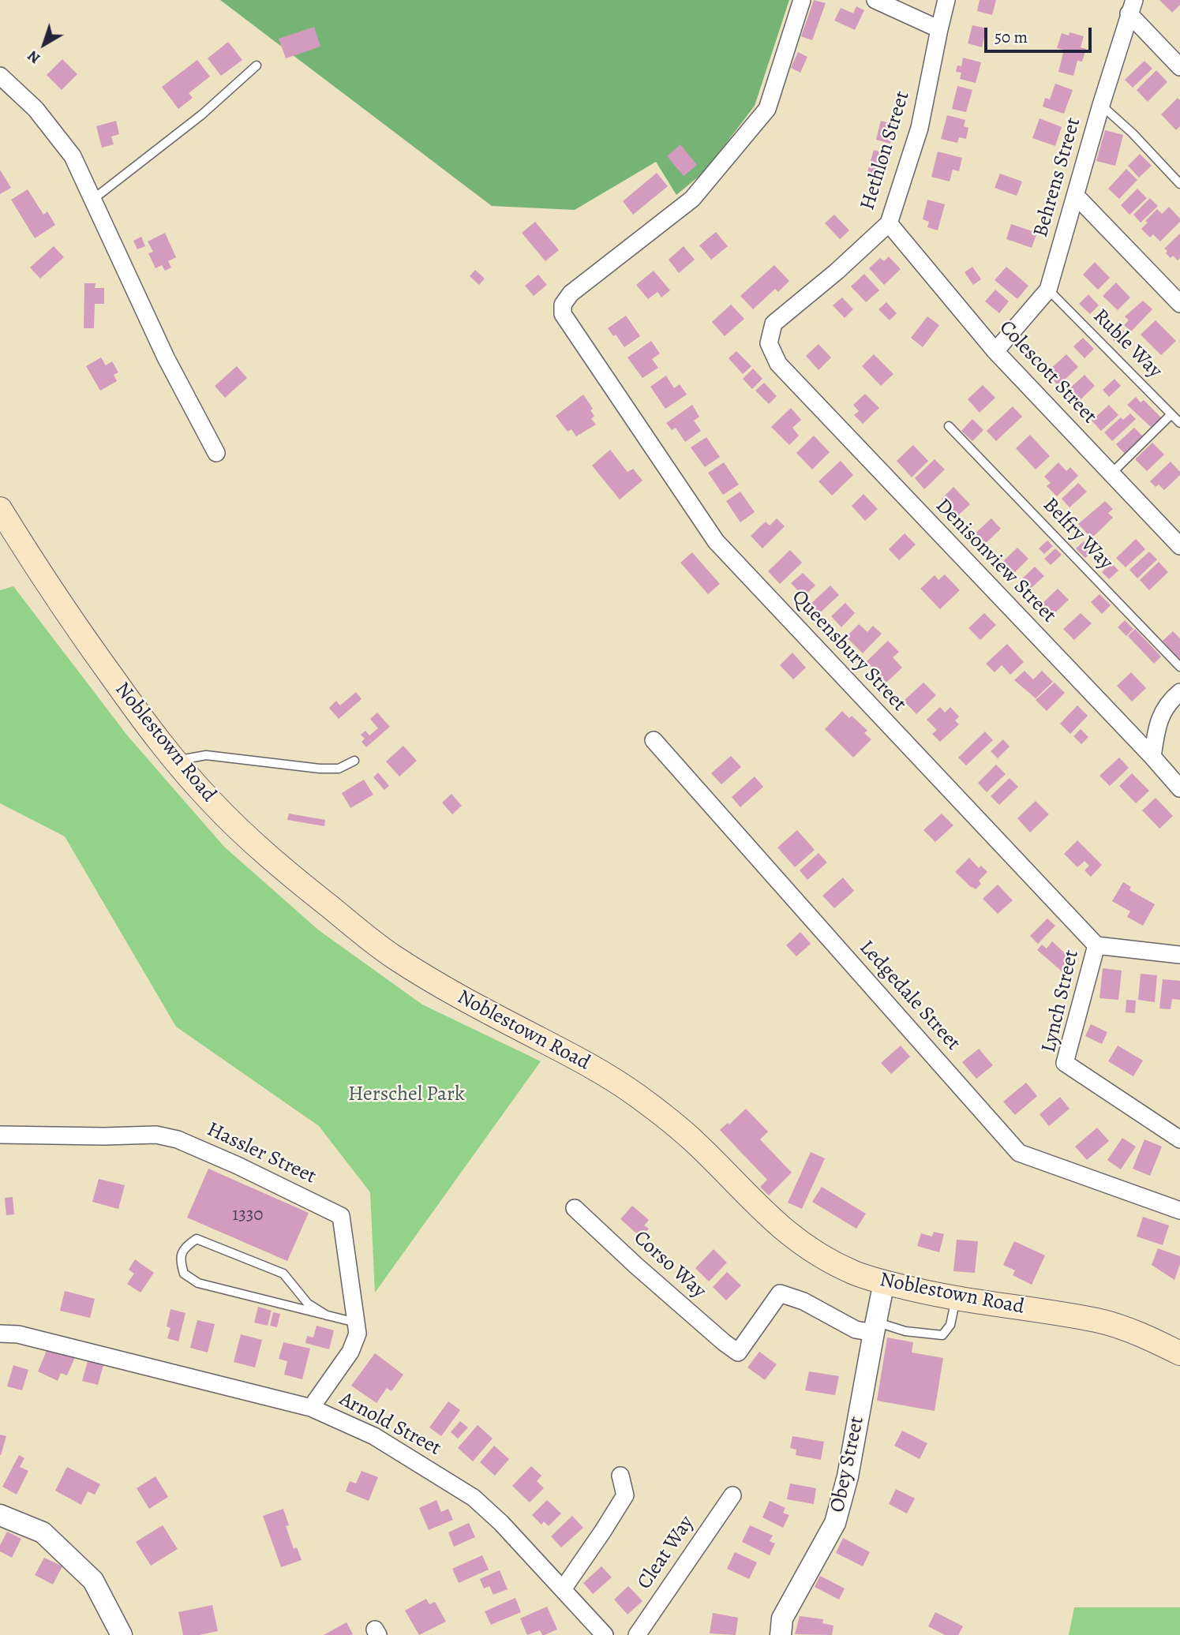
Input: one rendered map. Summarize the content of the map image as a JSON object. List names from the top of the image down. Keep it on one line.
{"streets":{"main road":["Noblestown Road"],"street":["Hethlon Street","Behrens Street","Colescott Street","Denisonview Street","Queensbury Street","Ledgedale Street","Lynch Street","Hassler Street","Corso Way","Arnold Street","Obey Street","Cleat Way"],"lane":["Ruble Way","Belfry Way"]},"crossings":[["Hethlon Street","Colescott Street"],["Hethlon Street","Denisonview Street"],["Behrens Street","Ruble Way"],["Behrens Street","Colescott Street"],["Queensbury Street","Lynch Street"],["Noblestown Road","Obey Street"],["Corso Way","Obey Street"]],"parks":["Herschel Park"],"house_numbers":["1330"],"scale_bar":"50 m","north":"bottom left"}
